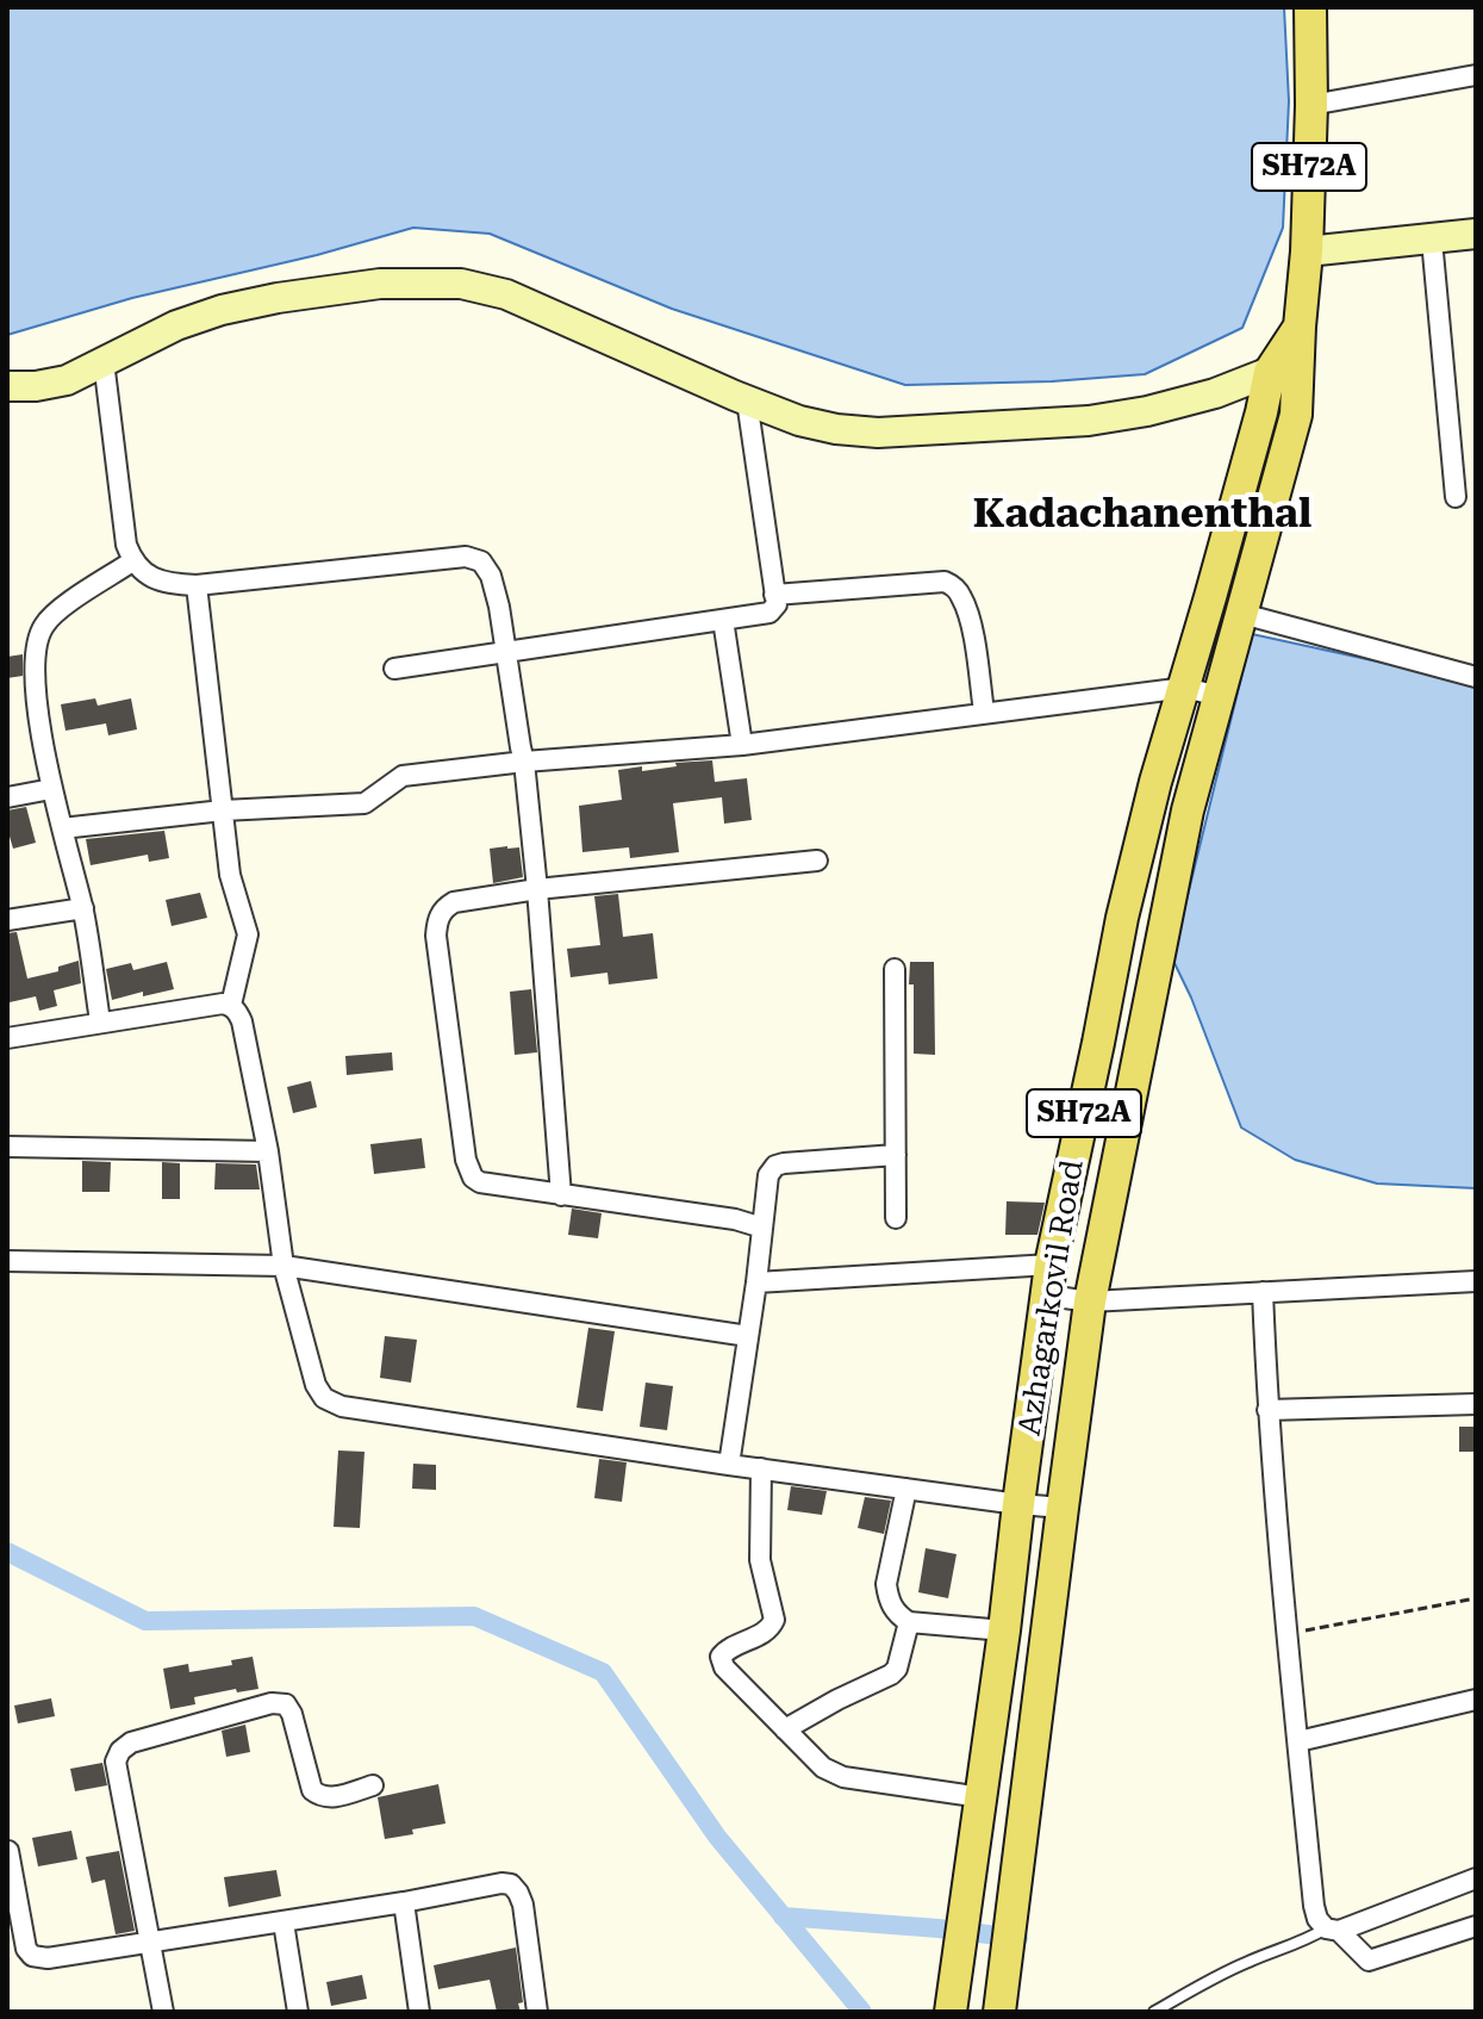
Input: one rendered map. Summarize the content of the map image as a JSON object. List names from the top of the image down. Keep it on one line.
{"streets":{"main road":["SH72A","Azhagarkovil Road"]},"districts":["Kadachanenthal"]}
